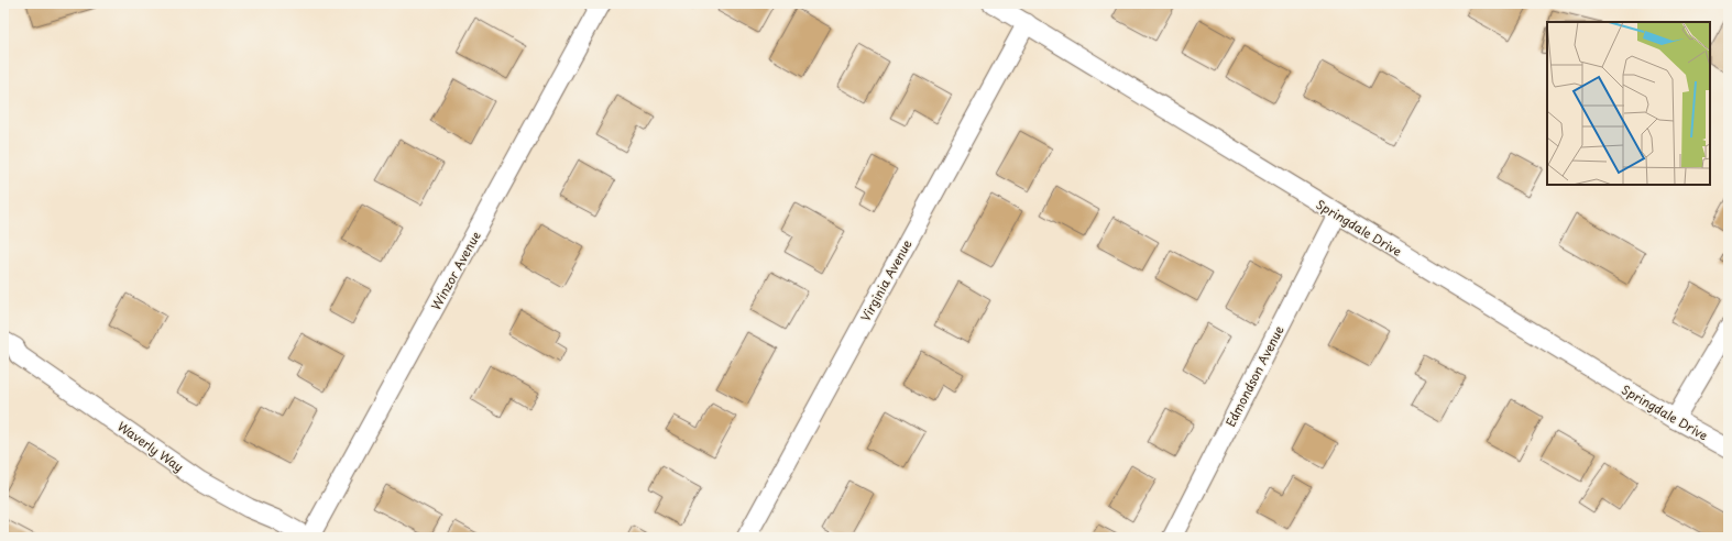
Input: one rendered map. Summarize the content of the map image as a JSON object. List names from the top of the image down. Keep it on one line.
{"streets":{"street":["Springdale Drive","Winzor Avenue","Virginia Avenue","Edmondson Avenue","Waverly Way"]},"crossings":[["Springdale Drive","Virginia Avenue"],["Springdale Drive","Edmondson Avenue"],["Winzor Avenue","Waverly Way"]]}
